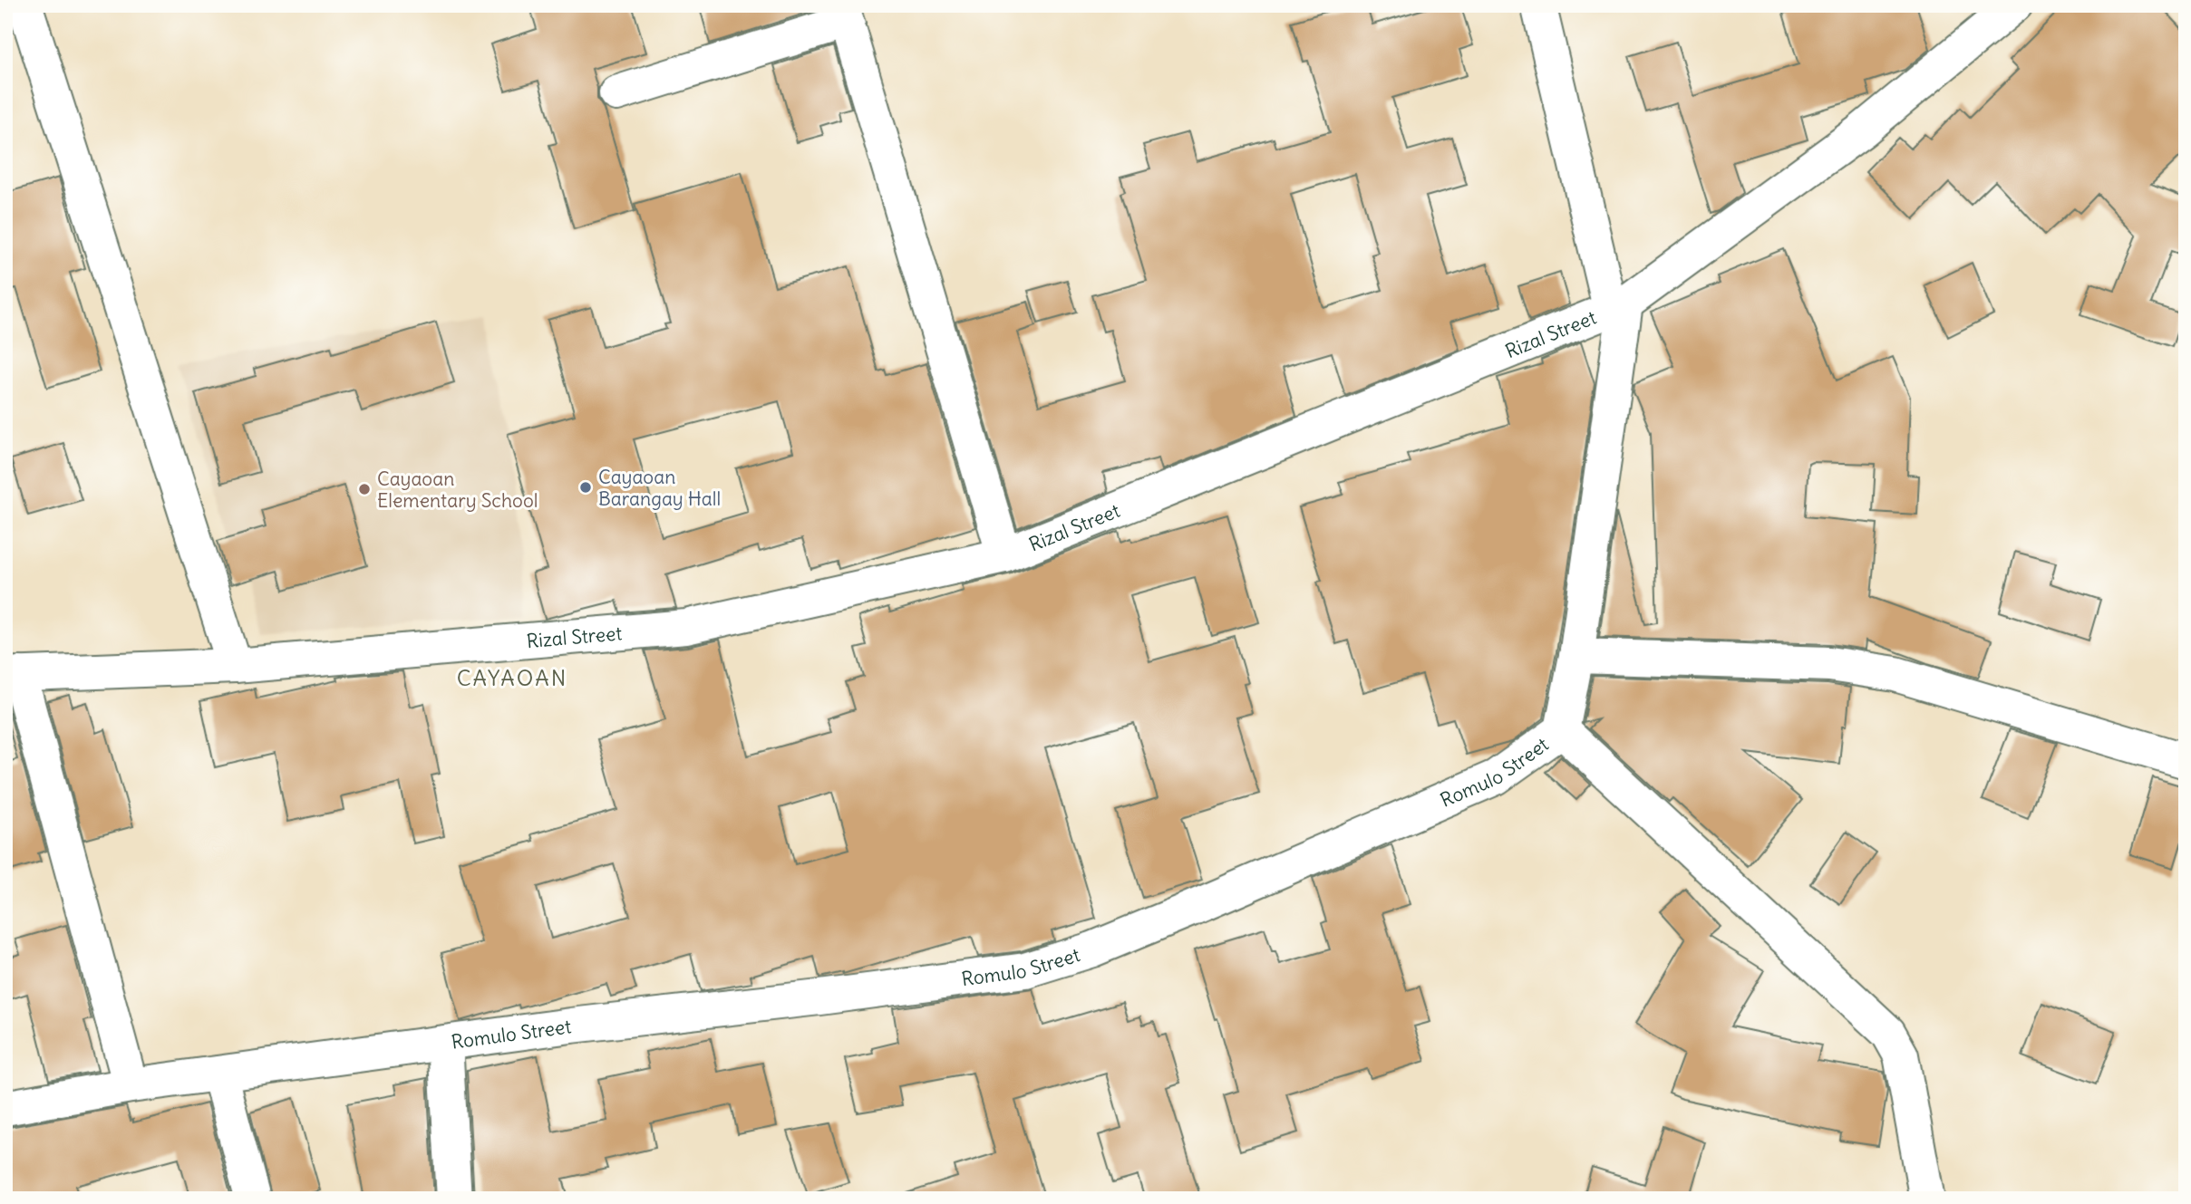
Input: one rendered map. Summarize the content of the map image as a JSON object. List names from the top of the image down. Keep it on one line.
{"streets":{"street":["Rizal Street","Romulo Street"]},"crossings":[["Rizal Street","Romulo Street"]],"districts":["CAYAOAN"],"places":["Cayaoan Barangay Hall","Cayaoan Elementary School"]}
